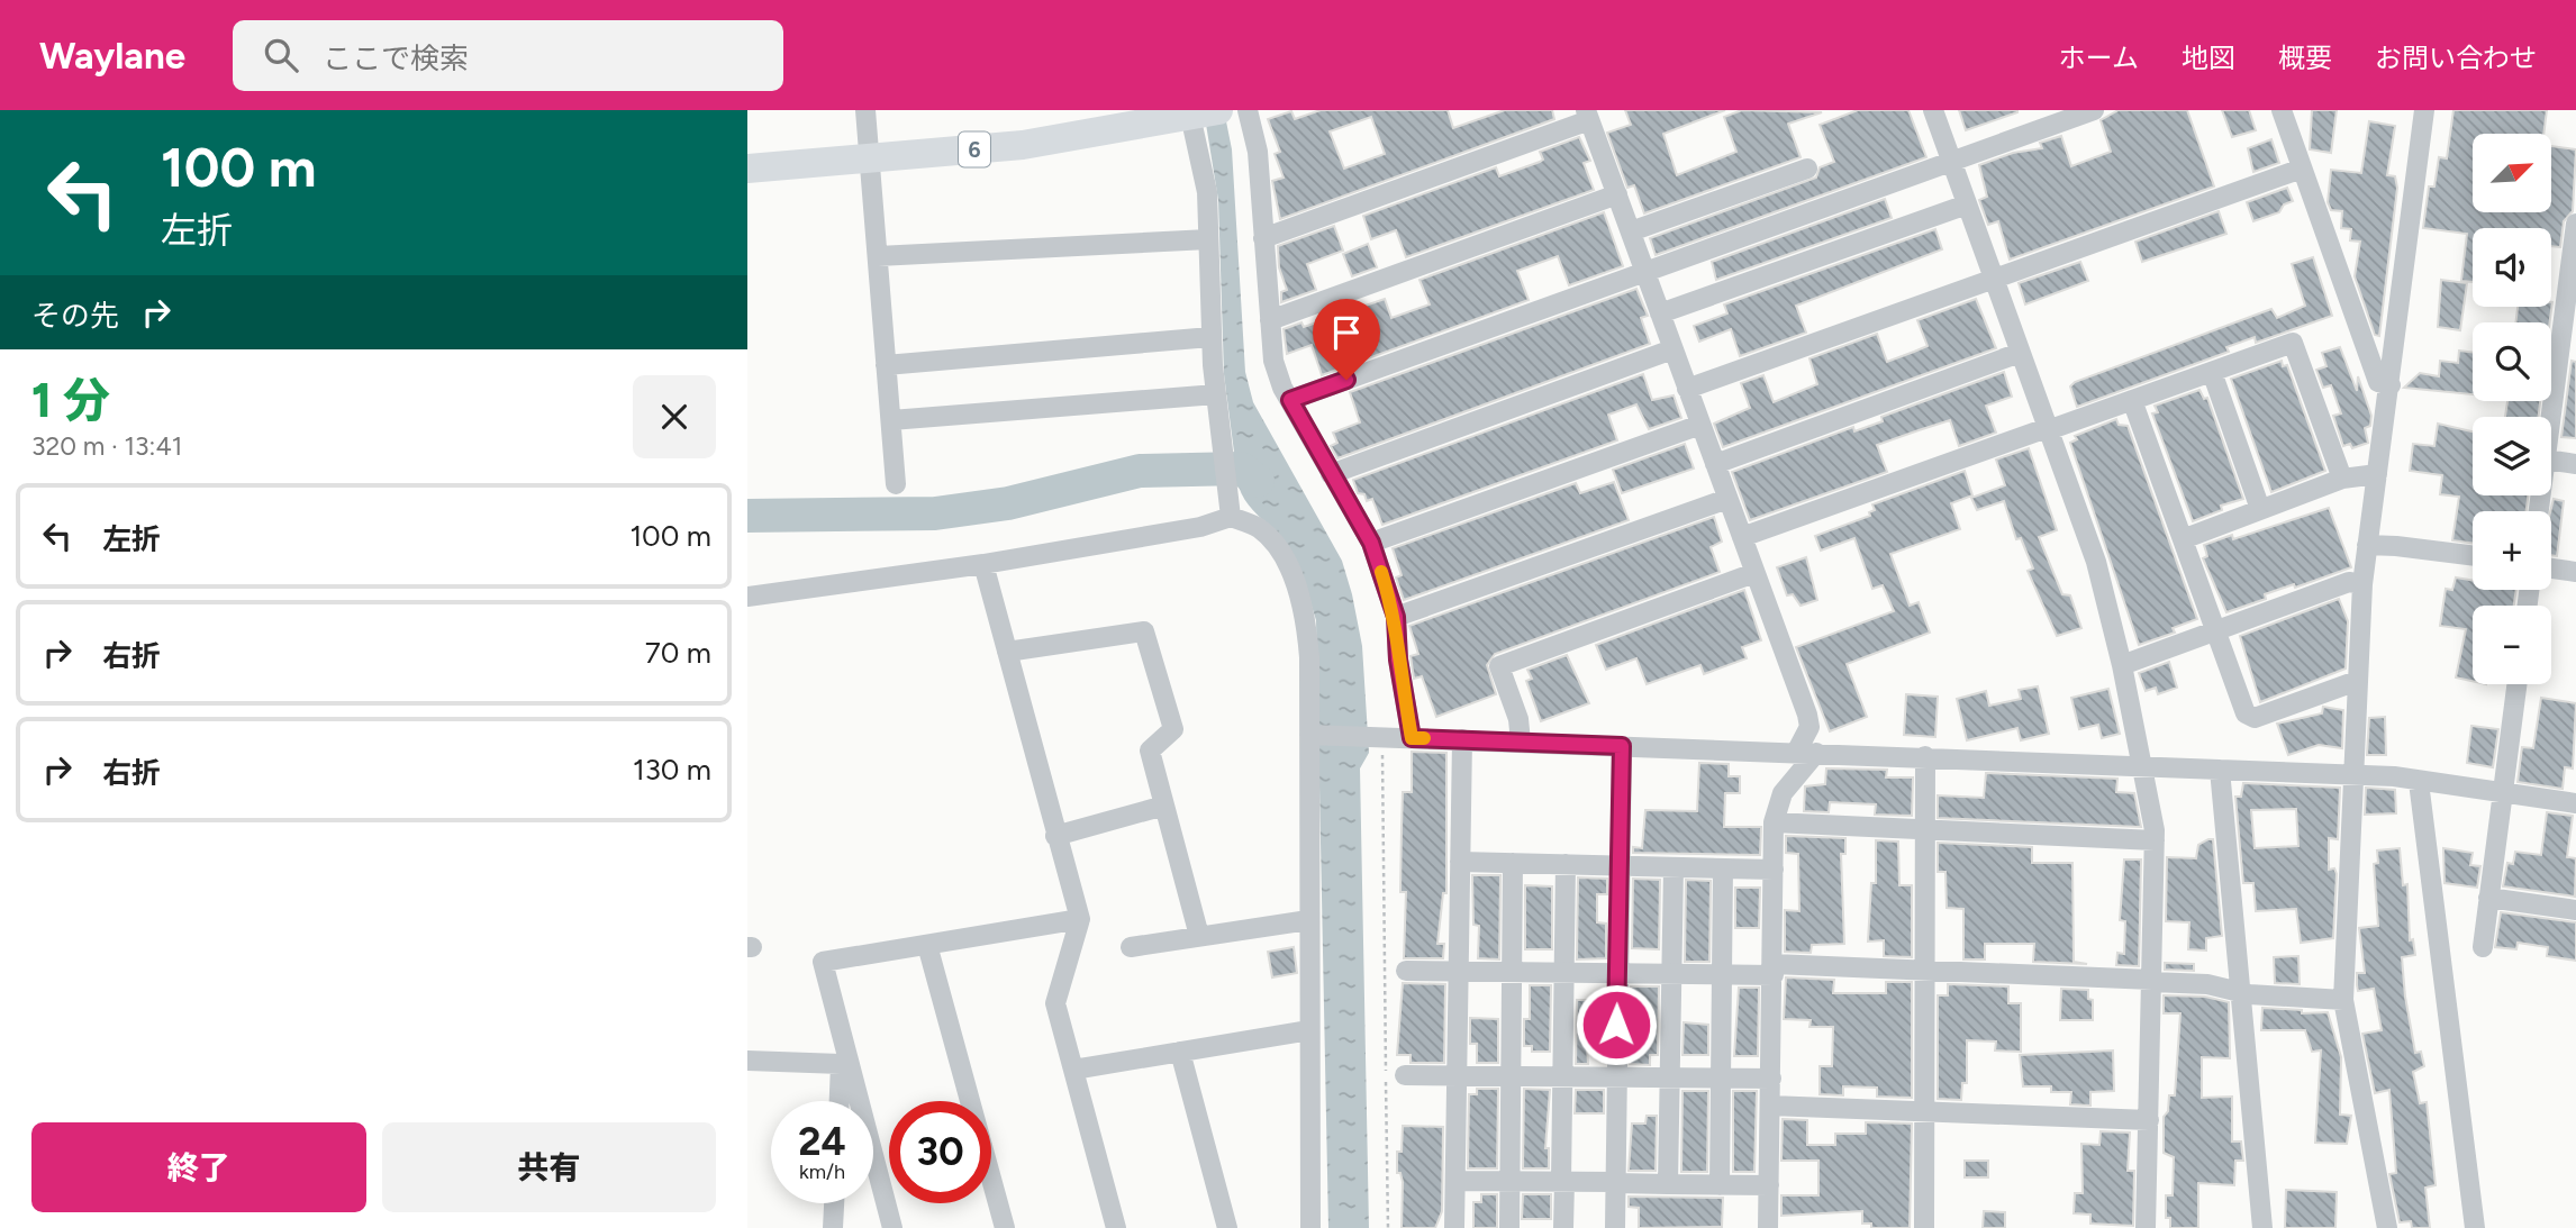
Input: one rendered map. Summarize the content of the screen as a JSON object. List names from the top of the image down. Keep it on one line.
{"streets":{"main road":["6"]},"north":"top right","page":{"header":"Waylane","search":"ここで検索","nav":["ホーム","地図","概要","お問い合わせ"],"turn":["100 m","左折"],"map_buttons":["+","−"],"then":"その先","heading":["1 分","320 m · 13:41"],"list":[{"name":"左折","value":"100 m"},{"name":"右折","value":"70 m"},{"name":"右折","value":"130 m"}],"speed":"24 km/h","limit":"30","buttons":["終了","共有"]}}
